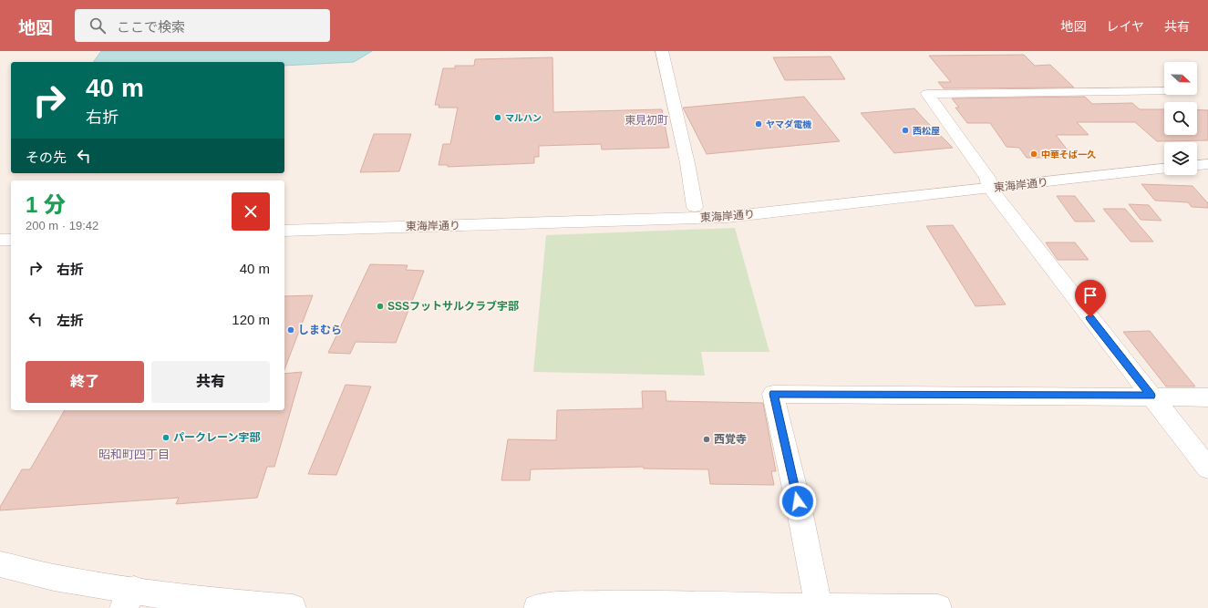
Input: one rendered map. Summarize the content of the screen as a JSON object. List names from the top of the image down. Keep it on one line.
{"streets":{"street":["東海岸通り"]},"districts":["東見初町","昭和町四丁目"],"places":["マルハン","ヤマダ電機","西松屋","中華そば一久","SSSフットサルクラブ宇部","しまむら","パークレーン宇部","西覚寺"],"north":"right","page":{"header":"地図","search":"ここで検索","nav":["地図","レイヤ","共有"],"turn":["40 m","右折"],"then":"その先","heading":["1 分","200 m · 19:42"],"list":[{"name":"右折","value":"40 m"},{"name":"左折","value":"120 m"}],"buttons":["終了","共有"]}}
